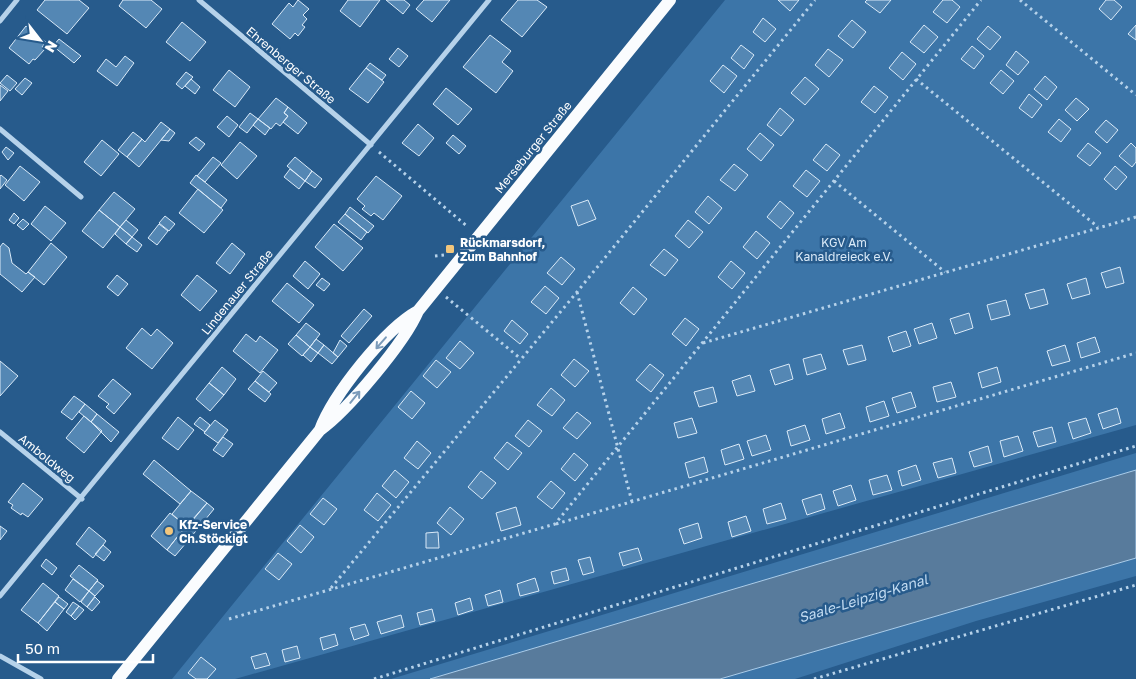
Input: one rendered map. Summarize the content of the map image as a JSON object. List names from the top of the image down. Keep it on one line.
{"streets":{"main road":["Merseburger Straße"],"street":["Ehrenberger Straße","Lindenauer Straße","Amboldweg"]},"crossings":[["Ehrenberger Straße","Lindenauer Straße"],["Lindenauer Straße","Amboldweg"]],"water":["Saale-Leipzig-Kanal"],"parks":["KGV Am Kanaldreieck e.V."],"places":{"transit":["Rückmarsdorf, Zum Bahnhof"],"other":["Kfz-Service Ch.Stöckigt"]},"scale_bar":"50 m","north":"bottom right"}
